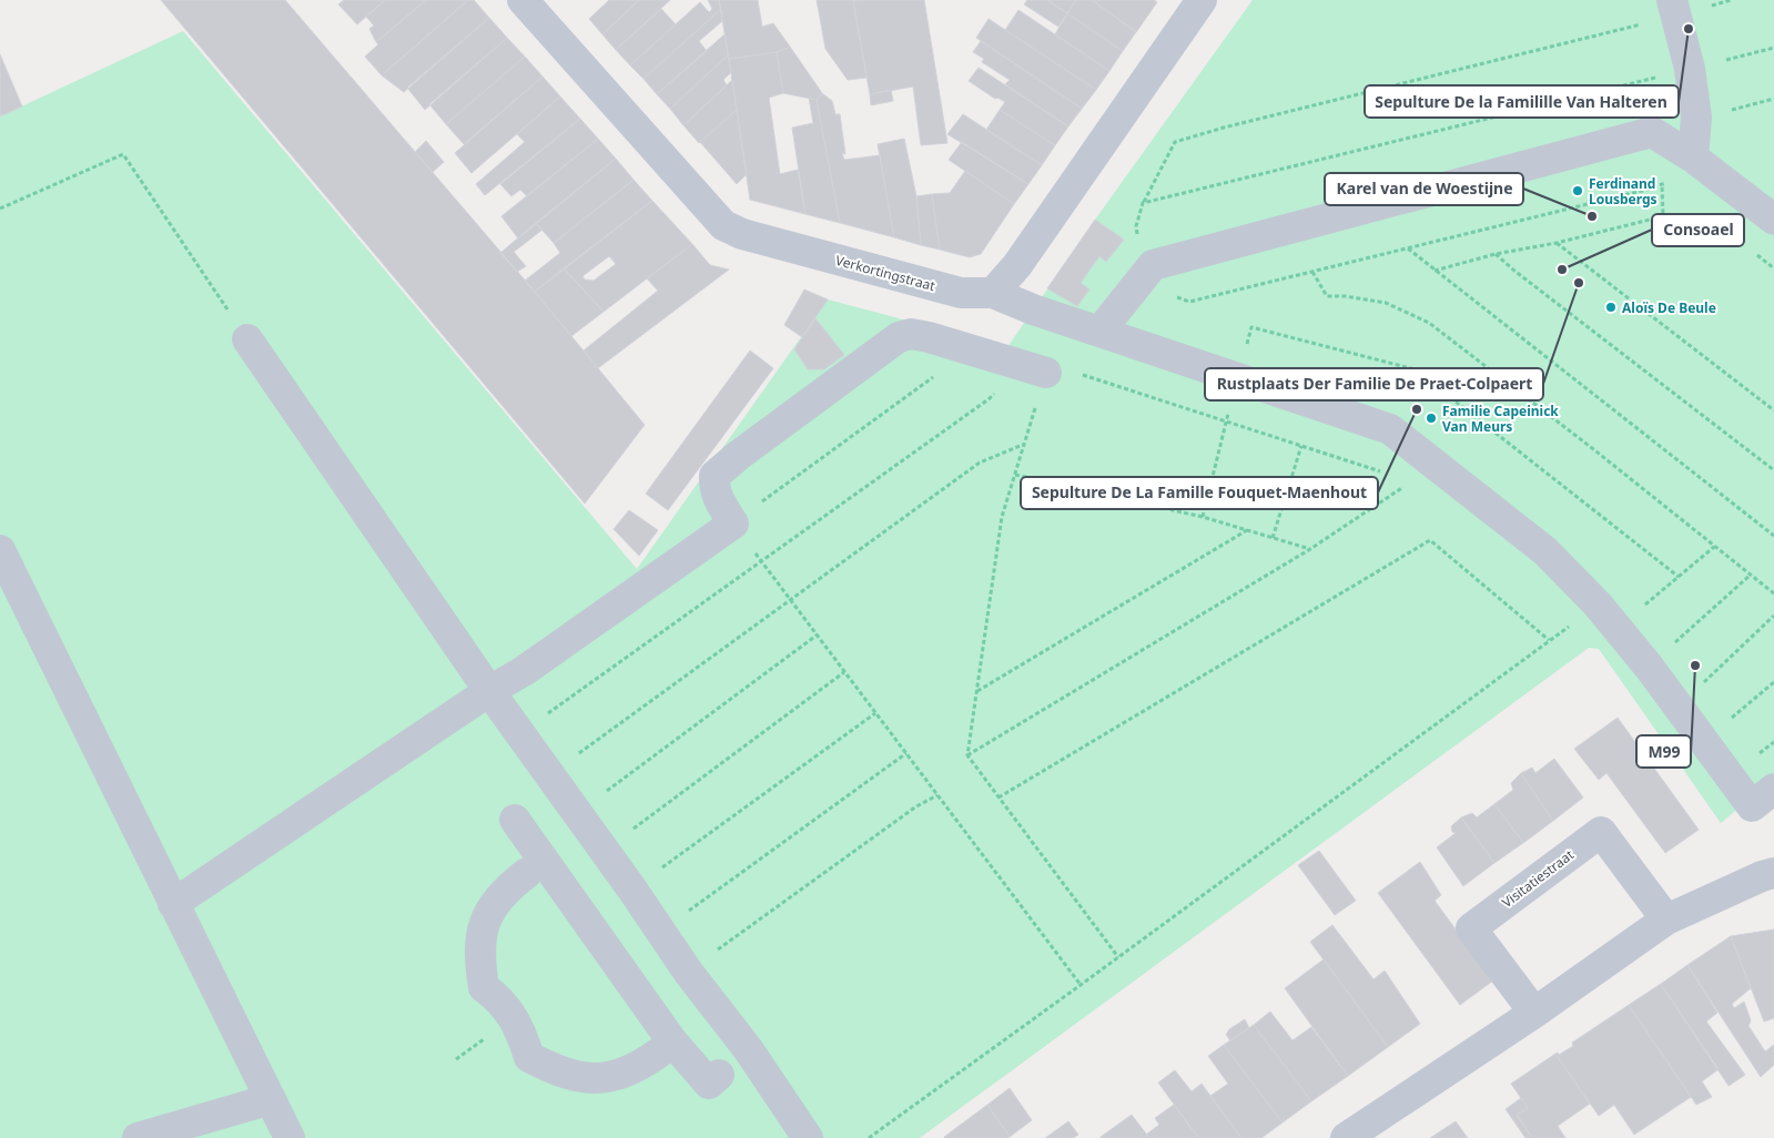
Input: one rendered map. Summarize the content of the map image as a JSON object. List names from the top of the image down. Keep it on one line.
{"streets":{"street":["Verkortingstraat","Visitatiestraat"]},"places":["Sepulture De la Familille Van Halteren","Ferdinand Lousbergs","Karel van de Woestijne","Consoael","Rustplaats Der Familie De Praet-Colpaert","Aloïs De Beule","Sepulture De La Famille Fouquet-Maenhout","Familie Capeinick Van Meurs","M99"]}
